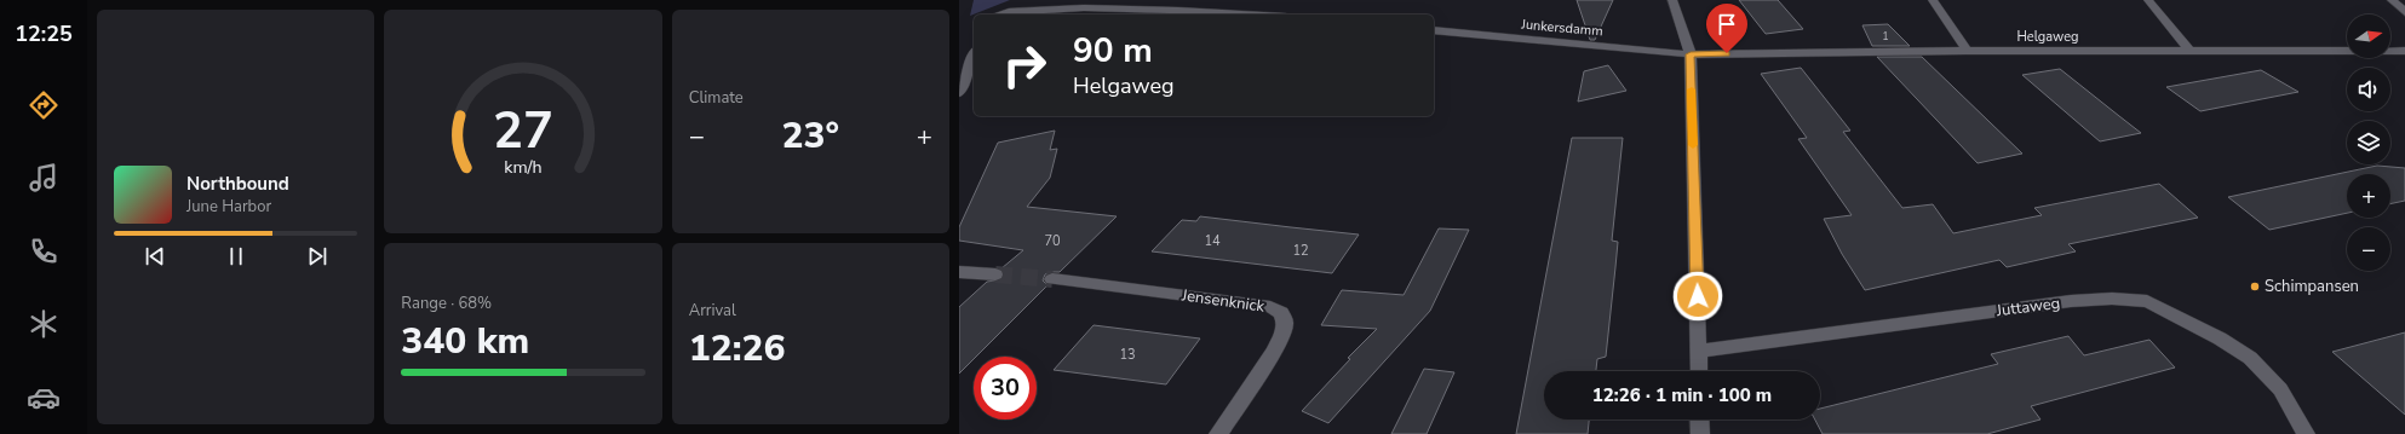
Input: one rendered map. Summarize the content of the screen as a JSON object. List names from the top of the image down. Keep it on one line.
{"streets":{"street":["Junkersdamm","Helgaweg","Jensenknick","Juttaweg"]},"crossings":[["Junkersdamm","Helgaweg"]],"places":["Schimpansen"],"house_numbers":["1","70","14","12","13"],"north":"right","page":{"tabs":"12:25","tile":["Climate",["Range · 68%","340 km"],["Arrival","12:26"]],"map_buttons":["+","−"],"turn":["90 m","Helgaweg"],"heat":["−","23°","+"],"song":["Northbound","June Harbor"],"limit":"30","trip":"12:26 · 1 min · 100 m","gauge":["27","km/h"]}}
